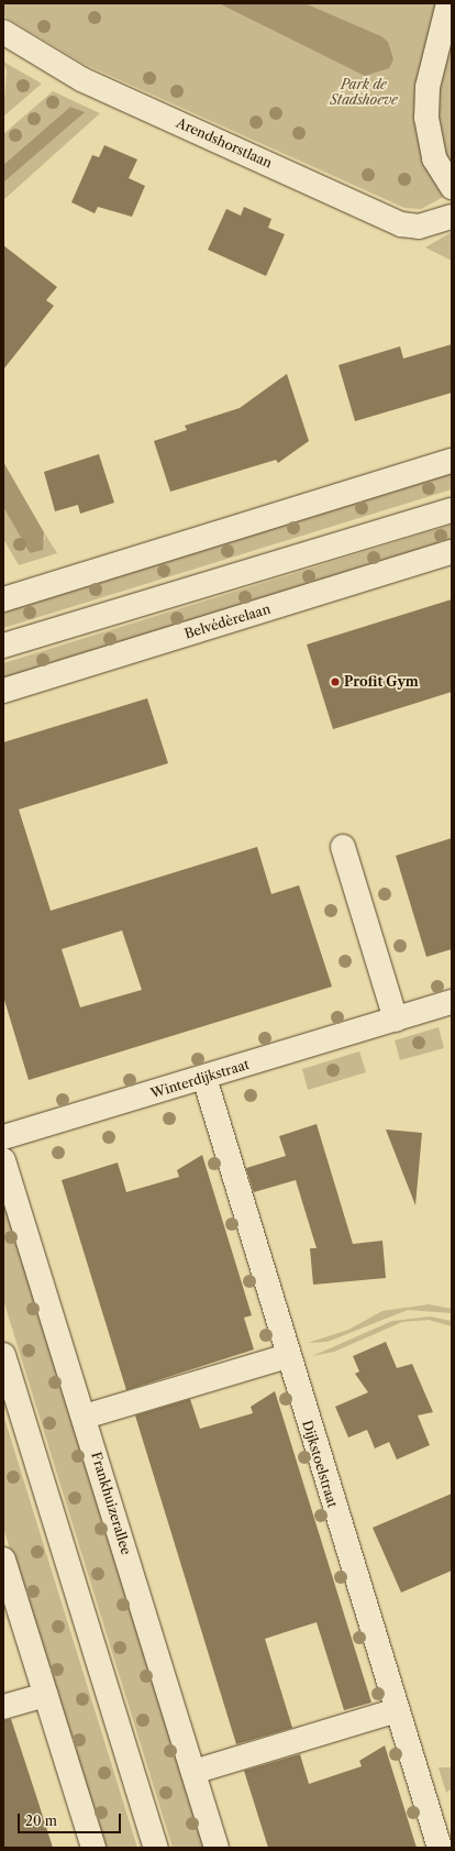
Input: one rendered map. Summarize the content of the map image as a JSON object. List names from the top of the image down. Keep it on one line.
{"streets":{"street":["Arendshorstlaan","Belvédèrelaan","Winterdijkstraat","Dijkstoelstraat","Frankhuizerallee"]},"crossings":[["Winterdijkstraat","Dijkstoelstraat"]],"parks":["Park de Stadshoeve"],"places":["Profit Gym"],"scale_bar":"20 m"}
